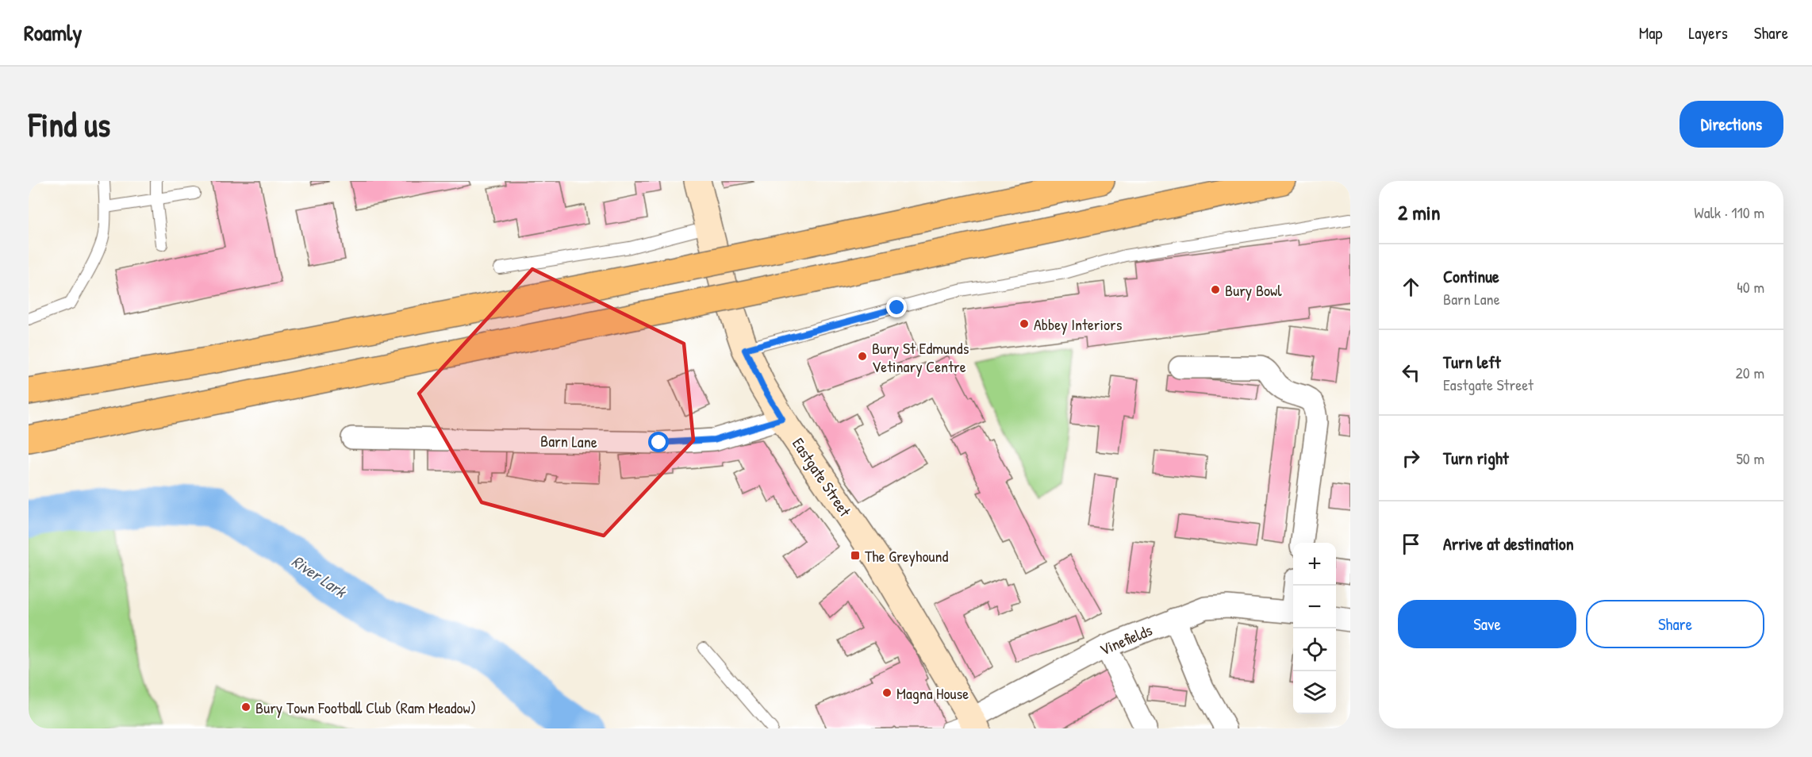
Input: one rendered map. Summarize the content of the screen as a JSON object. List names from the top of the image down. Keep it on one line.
{"streets":{"street":["Barn Lane","Eastgate Street","Vinefields"]},"crossings":[["Barn Lane","Eastgate Street"],["Eastgate Street","Vinefields"]],"water":["River Lark"],"places":{"other":["Bury Bowl","Abbey Interiors","Bury St Edmunds Vetinary Centre","Magna House","Bury Town Football Club (Ram Meadow)"],"transit":["The Greyhound"]},"page":{"header":"Roamly","nav":["Map","Layers","Share"],"buttons":["Directions",["Save","Share"]],"title":"Find us","heading":["2 min","Walk · 110 m"],"list":[["Continue","Barn Lane","40 m"],["Turn left","Eastgate Street","20 m"],["Turn right","50 m"],"Arrive at destination"],"map_buttons":["+","−"]}}
